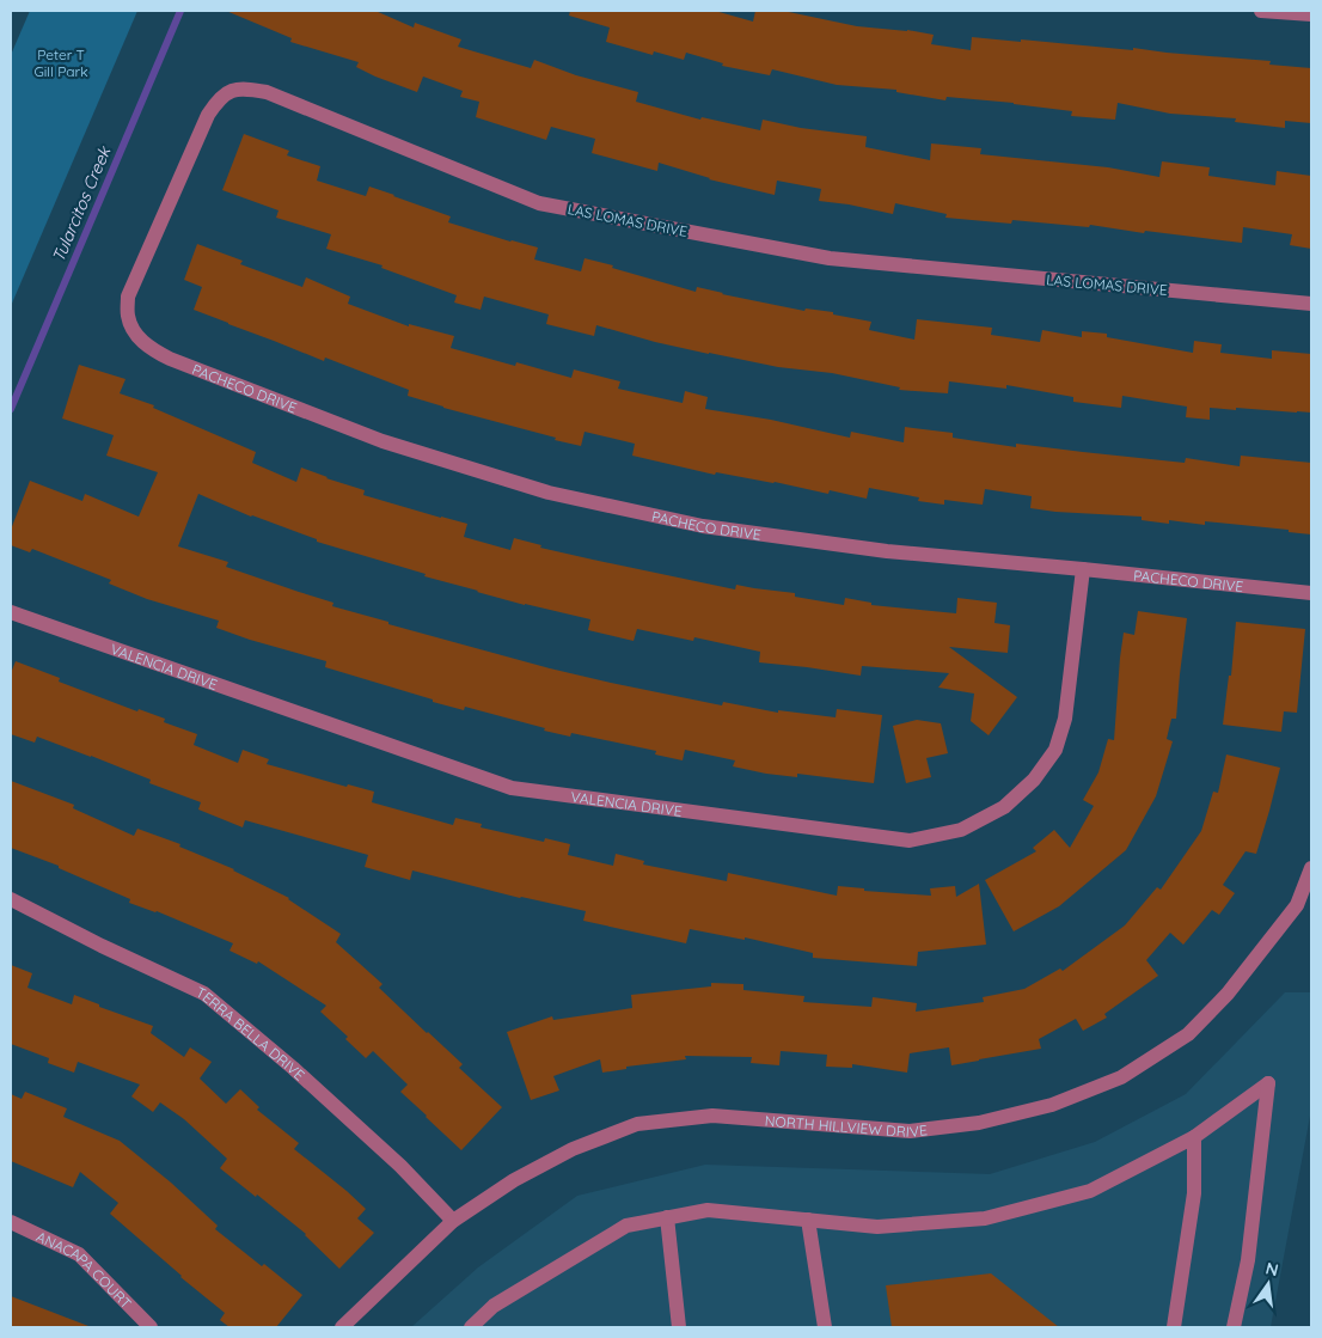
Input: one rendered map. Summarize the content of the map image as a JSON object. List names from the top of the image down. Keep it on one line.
{"streets":{"street":["LAS LOMAS DRIVE","PACHECO DRIVE","VALENCIA DRIVE","TERRA BELLA DRIVE","NORTH HILLVIEW DRIVE","ANACAPA COURT"]},"crossings":[["LAS LOMAS DRIVE","PACHECO DRIVE"],["PACHECO DRIVE","VALENCIA DRIVE"],["TERRA BELLA DRIVE","NORTH HILLVIEW DRIVE"]],"water":["Tularcitos Creek"],"parks":["Peter T Gill Park"],"north":"top"}
